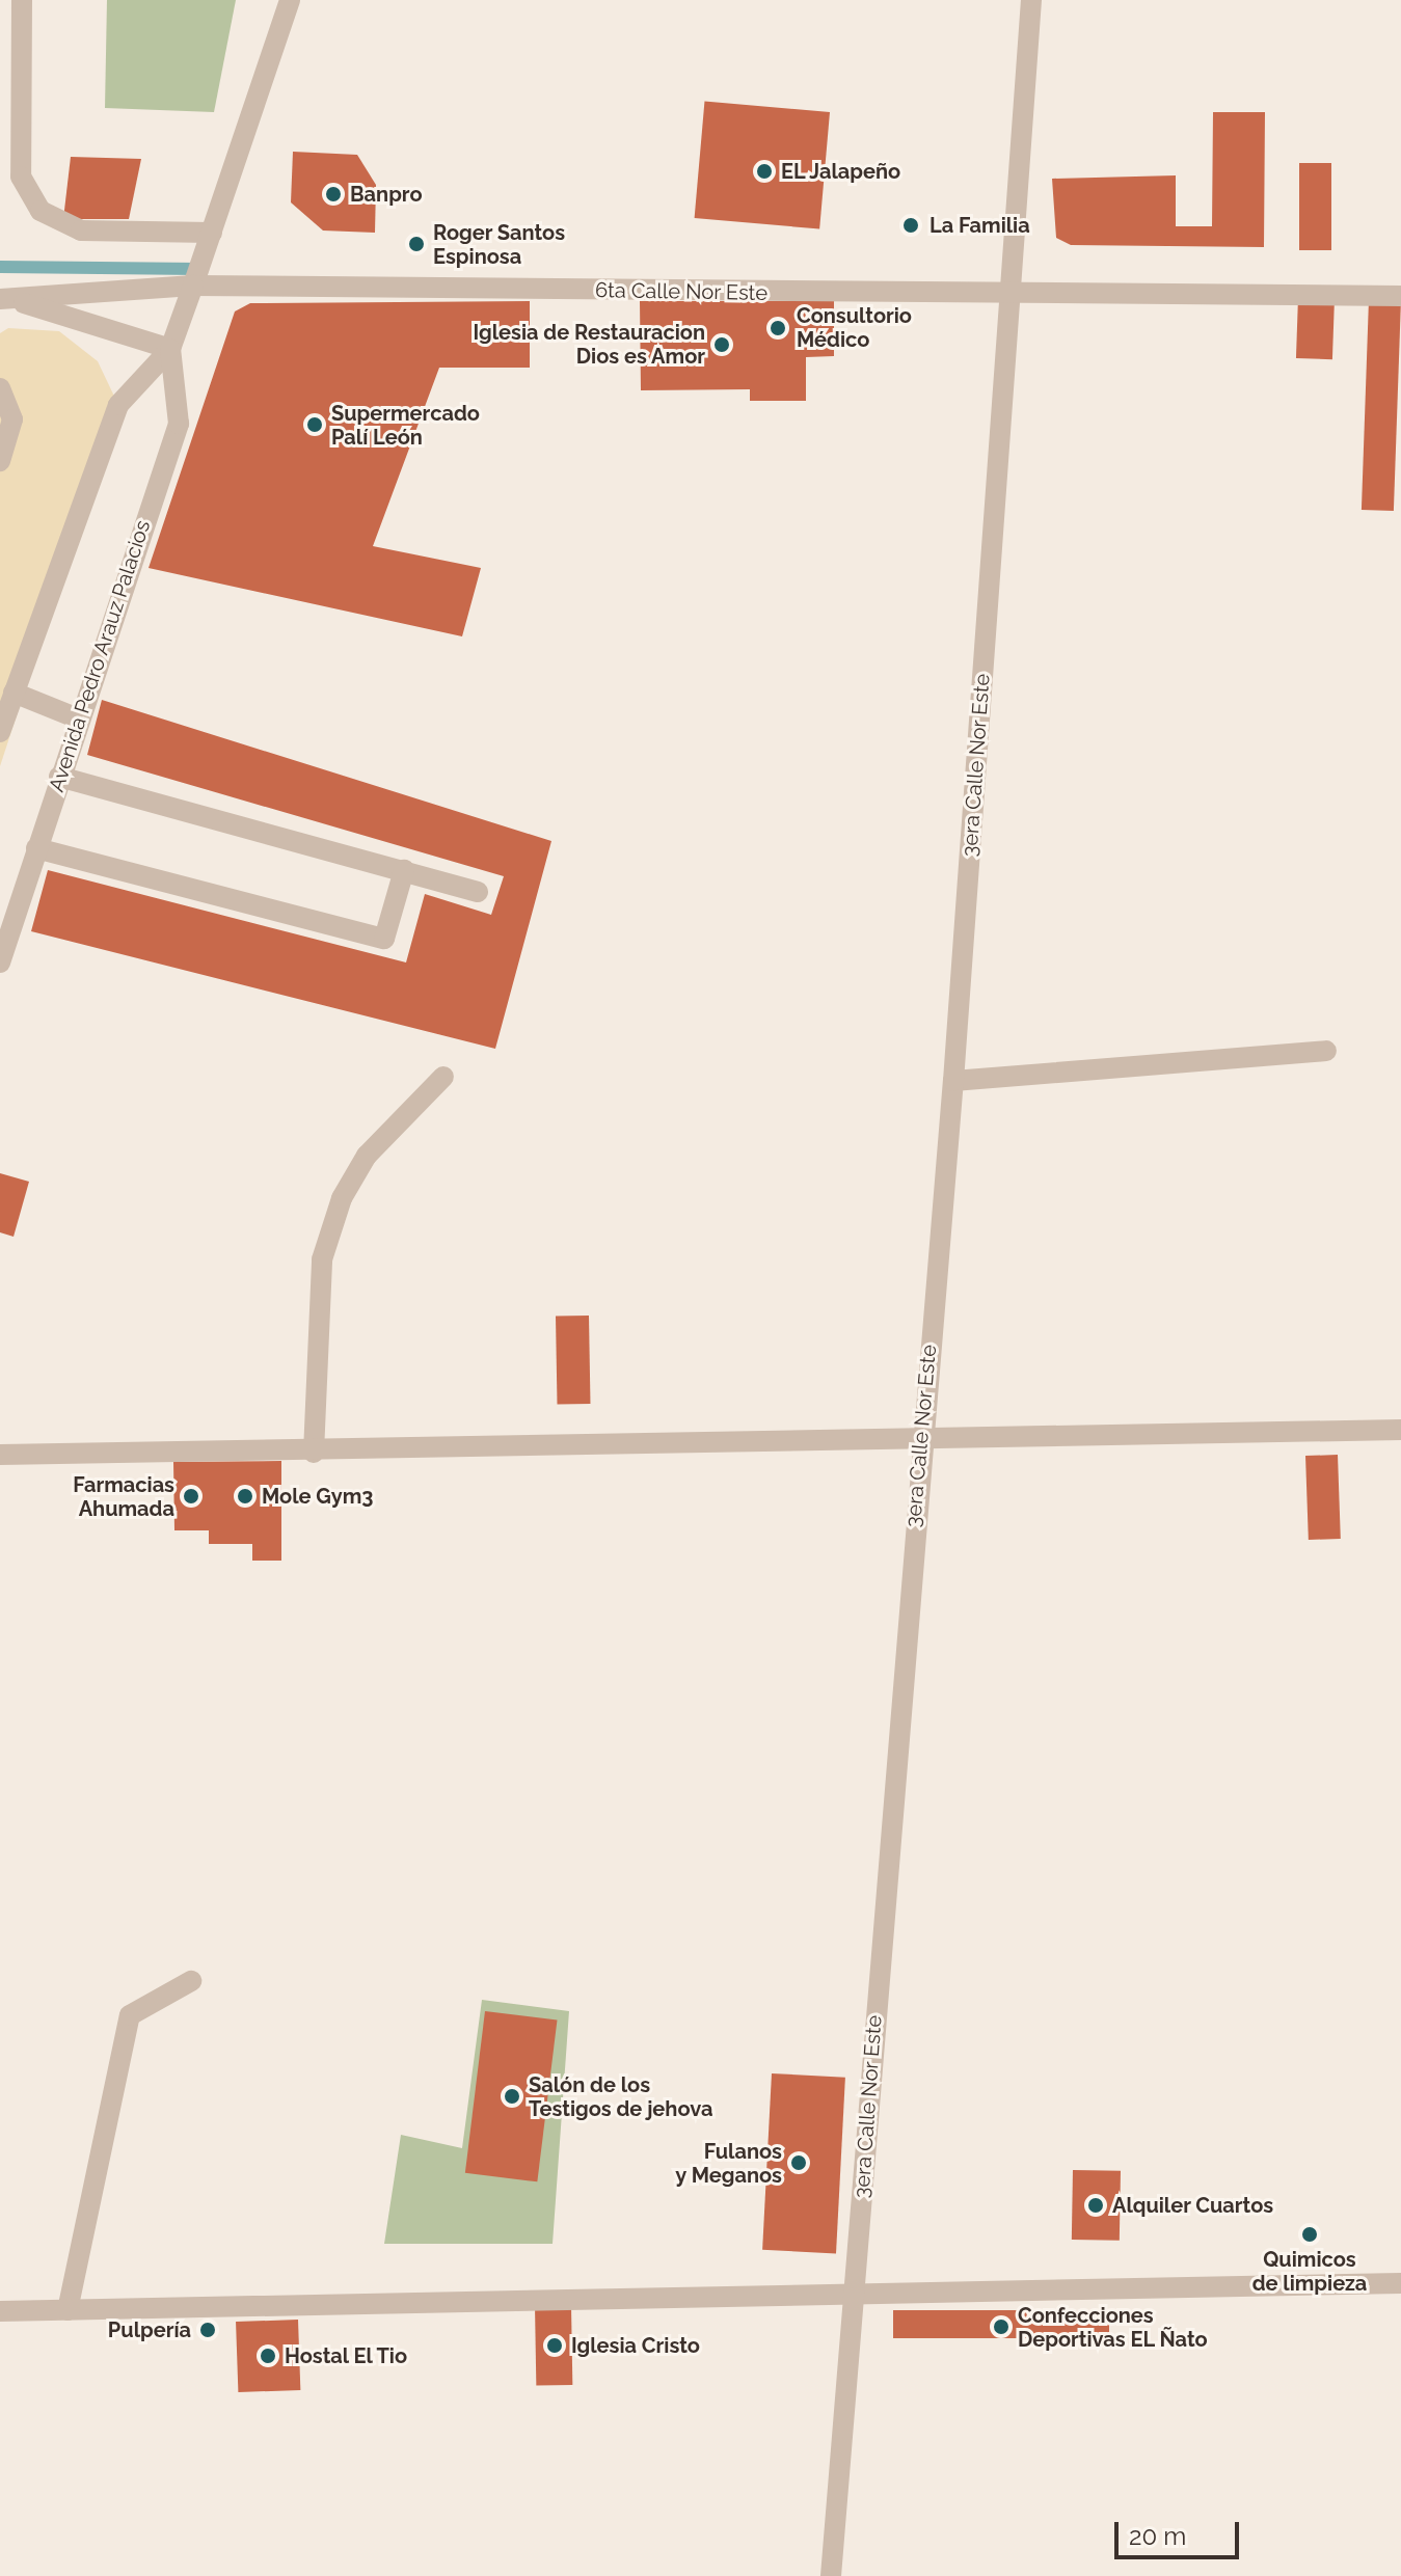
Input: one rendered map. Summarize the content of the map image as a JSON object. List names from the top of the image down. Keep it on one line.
{"streets":{"street":["6ta Calle Nor Este","Avenida Pedro Arauz Palacios","3era Calle Nor Este"]},"crossings":[["6ta Calle Nor Este","Avenida Pedro Arauz Palacios"],["6ta Calle Nor Este","3era Calle Nor Este"]],"places":["EL Jalapeño","Banpro","La Familia","Roger Santos Espinosa","Consultorio Médico","Iglesia de Restauracion Dios es Amor","Supermercado Palí León","Farmacias Ahumada","Mole Gym3","Salón de los Testigos de jehova","Fulanos y Meganos","Alquiler Cuartos","Quimicos de limpieza","Confecciones Deportivas EL Ñato","Pulpería","Iglesia Cristo","Hostal El Tio"],"scale_bar":"20 m"}
